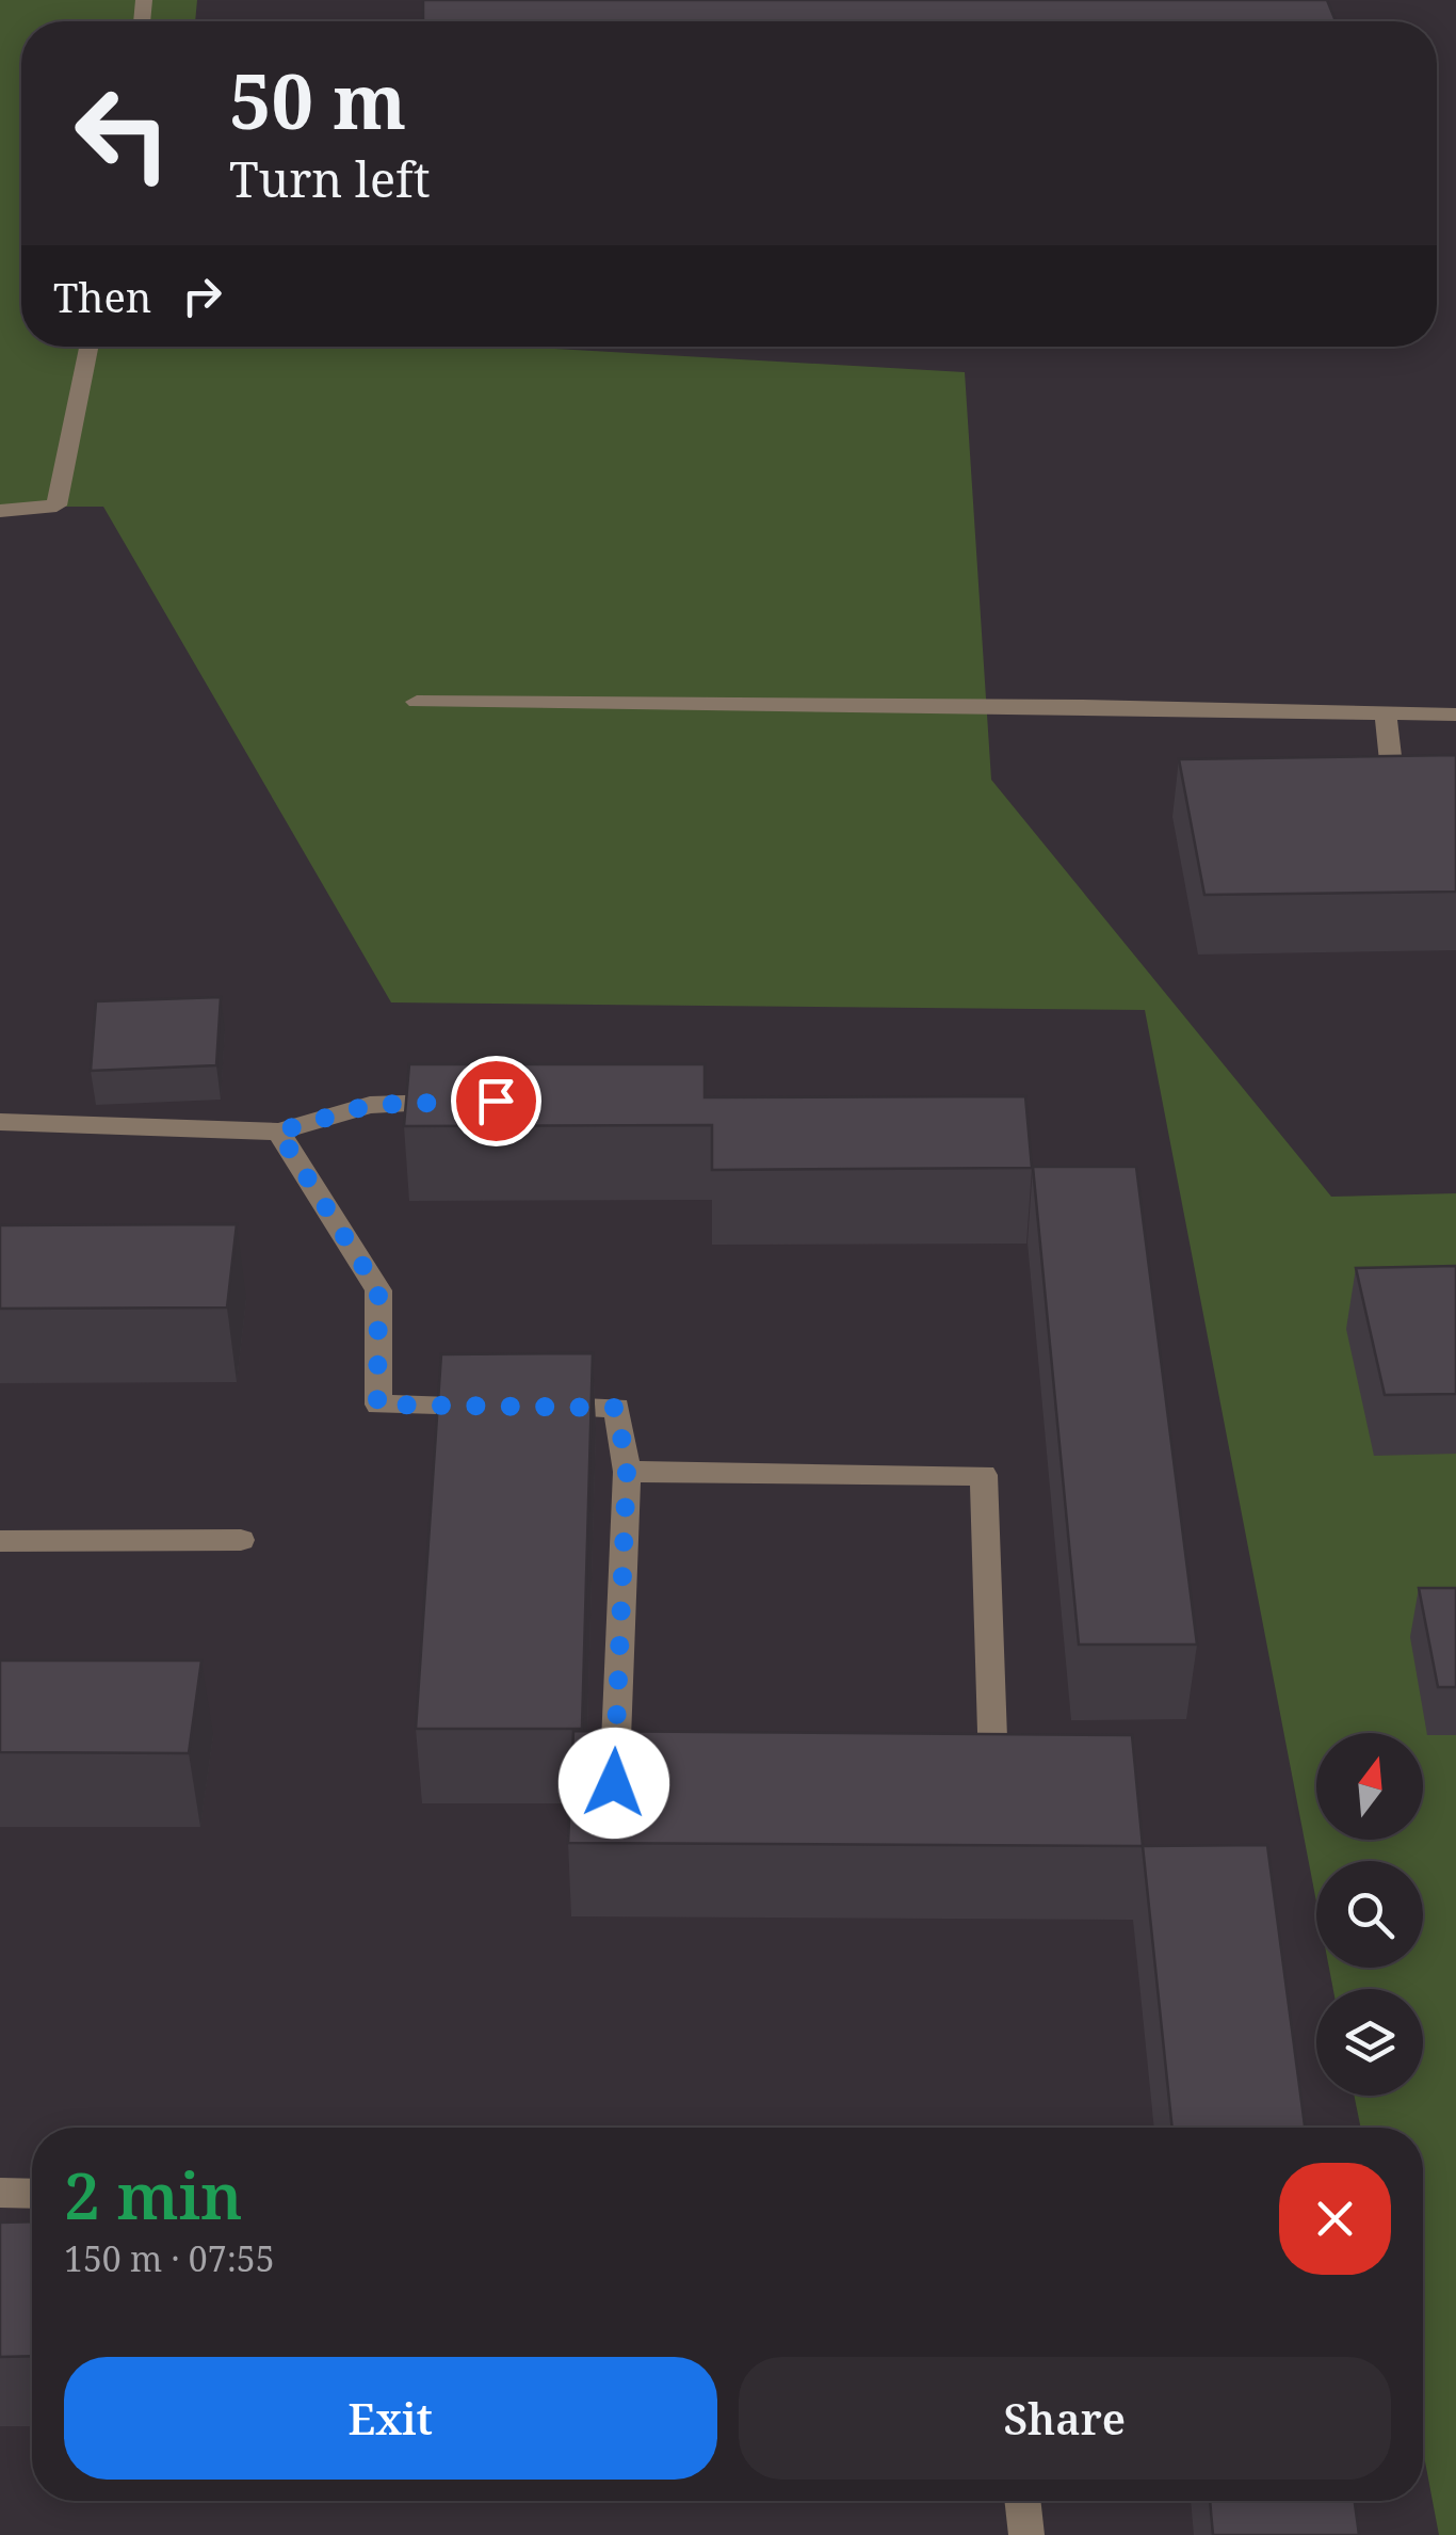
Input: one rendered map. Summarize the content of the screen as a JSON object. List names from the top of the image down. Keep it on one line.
{"north":"top","page":{"turn":["50 m","Turn left"],"then":"Then","heading":["2 min","150 m · 07:55"],"buttons":["Exit","Share"]}}
